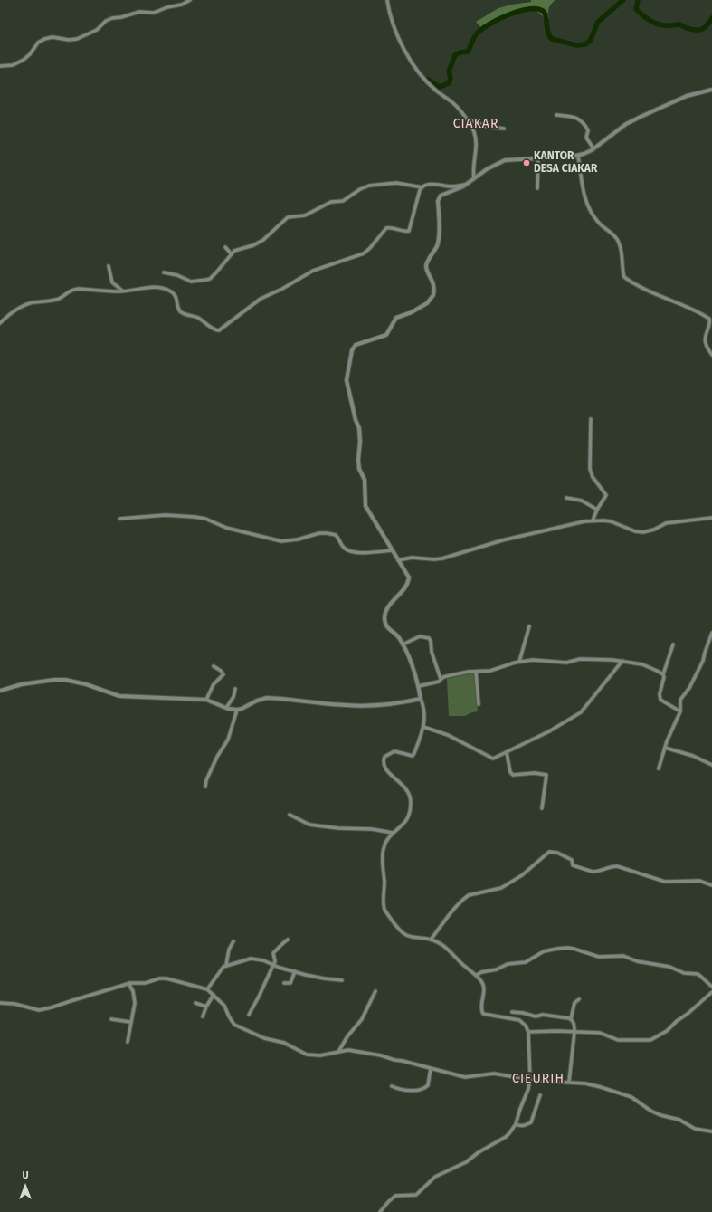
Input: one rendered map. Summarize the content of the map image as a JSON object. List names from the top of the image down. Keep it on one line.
{"districts":["CIAKAR","CIEURIH"],"places":["KANTOR DESA CIAKAR"],"north":"top"}
